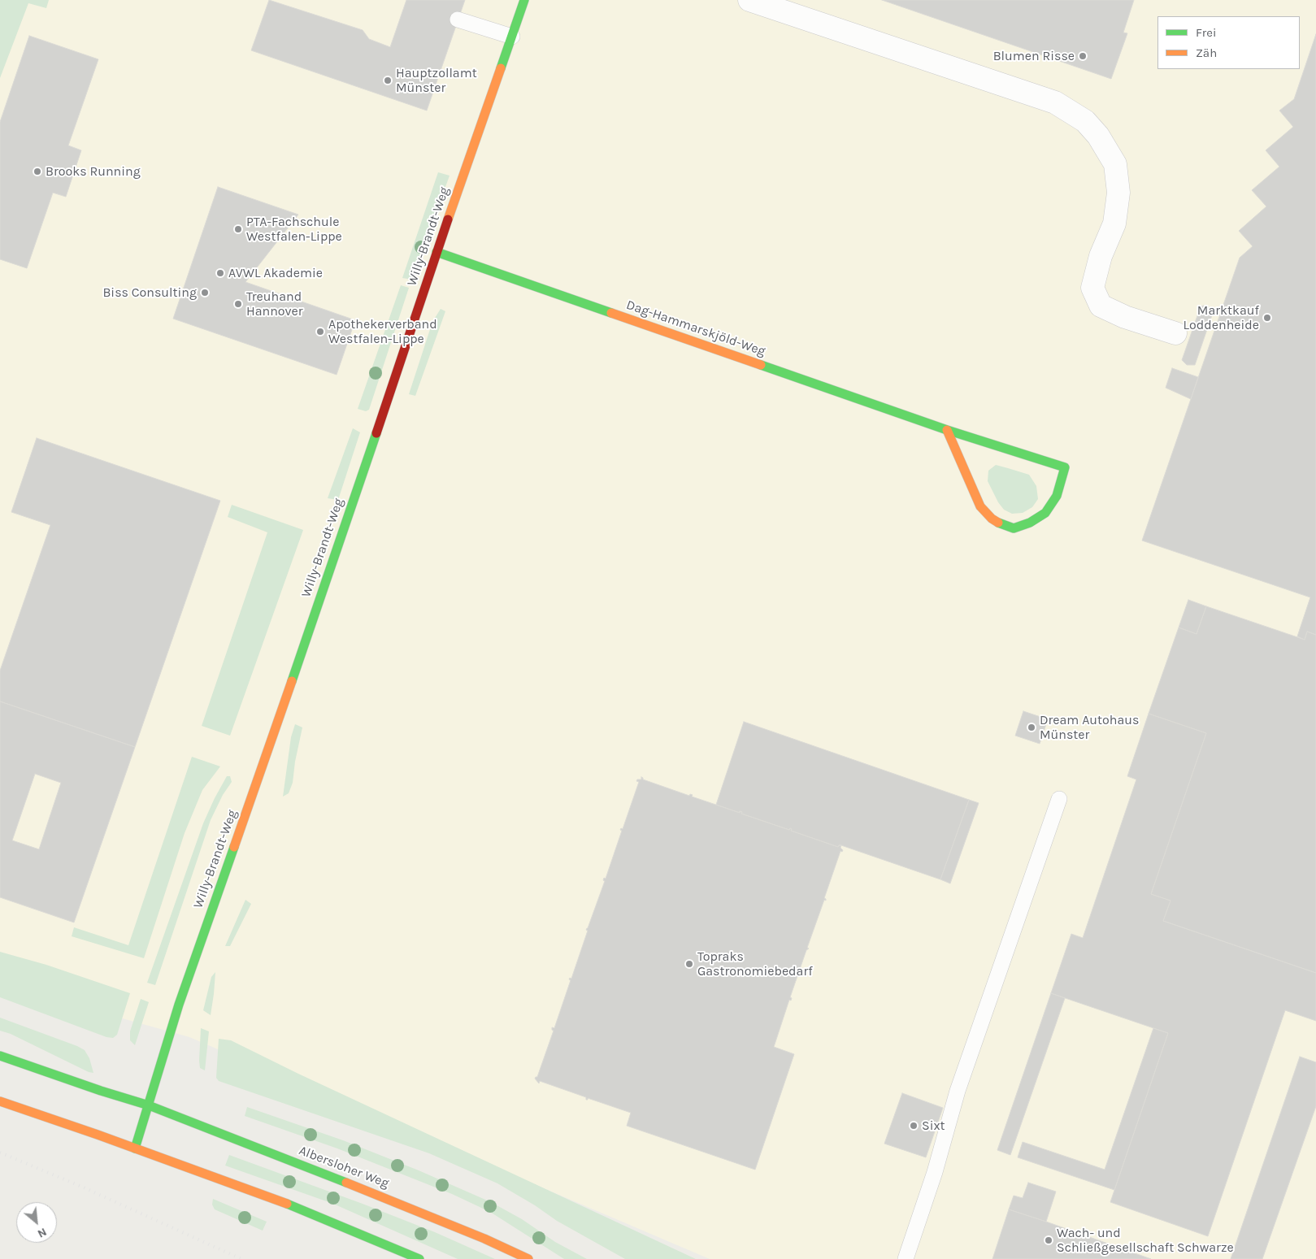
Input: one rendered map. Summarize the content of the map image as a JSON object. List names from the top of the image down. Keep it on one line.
{"streets":{"street":["Willy-Brandt-Weg","Dag-Hammarskjöld-Weg","Albersloher Weg"]},"crossings":[["Willy-Brandt-Weg","Dag-Hammarskjöld-Weg"],["Willy-Brandt-Weg","Albersloher Weg"]],"places":["Blumen Risse","Hauptzollamt Münster","Brooks Running","PTA-Fachschule Westfalen-Lippe","AVWL Akademie","Biss Consulting","Treuhand Hannover","Marktkauf Loddenheide","Apothekerverband Westfalen-Lippe","Dream Autohaus Münster","Topraks Gastronomiebedarf","Sixt","Wach- und Schließgesellschaft Schwarze"],"legend":["Frei","Zäh"],"north":"bottom right"}
